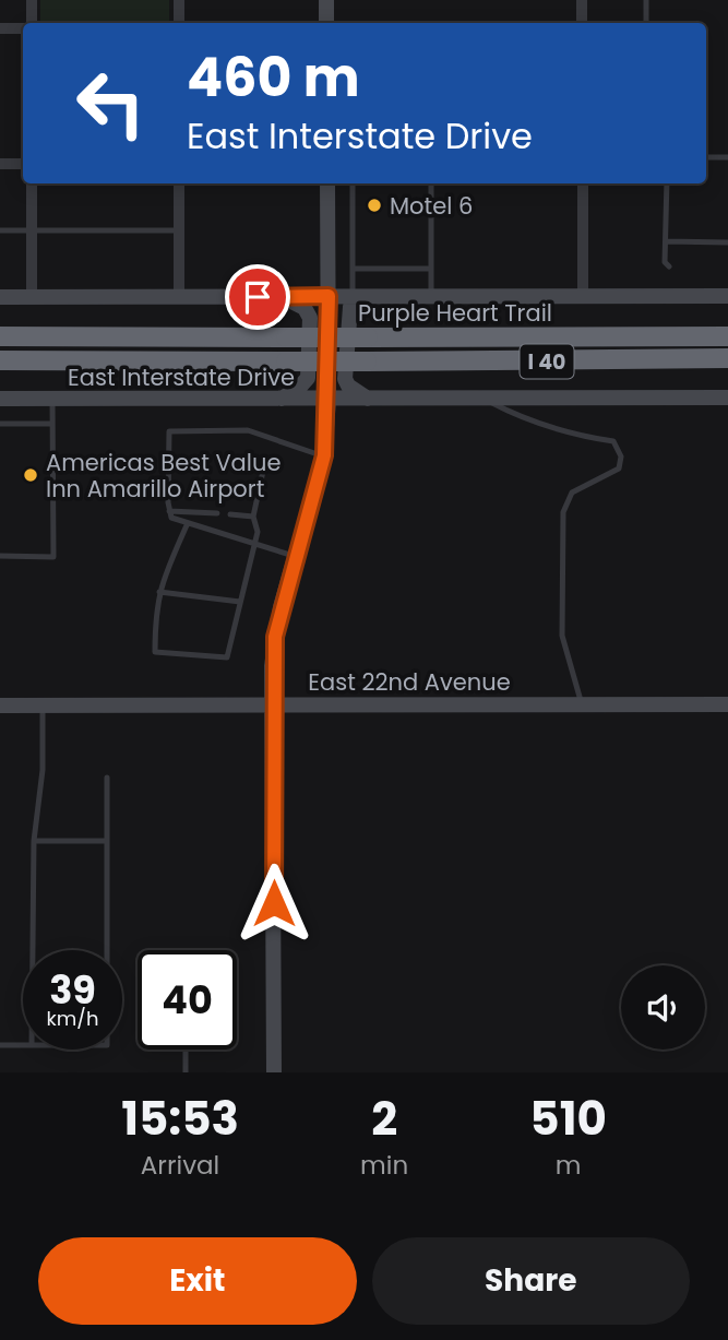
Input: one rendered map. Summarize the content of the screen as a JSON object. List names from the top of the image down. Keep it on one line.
{"streets":{"highway":["Purple Heart Trail","I 40"],"main road":["East Interstate Drive","East 22nd Avenue"]},"places":["Motel 6","Americas Best Value Inn Amarillo Airport"],"page":{"turn":["460 m","East Interstate Drive"],"speed":"39 km/h","limit":"40","eta":["15:53","Arrival","2","min","510","m"],"buttons":["Exit","Share"]}}
